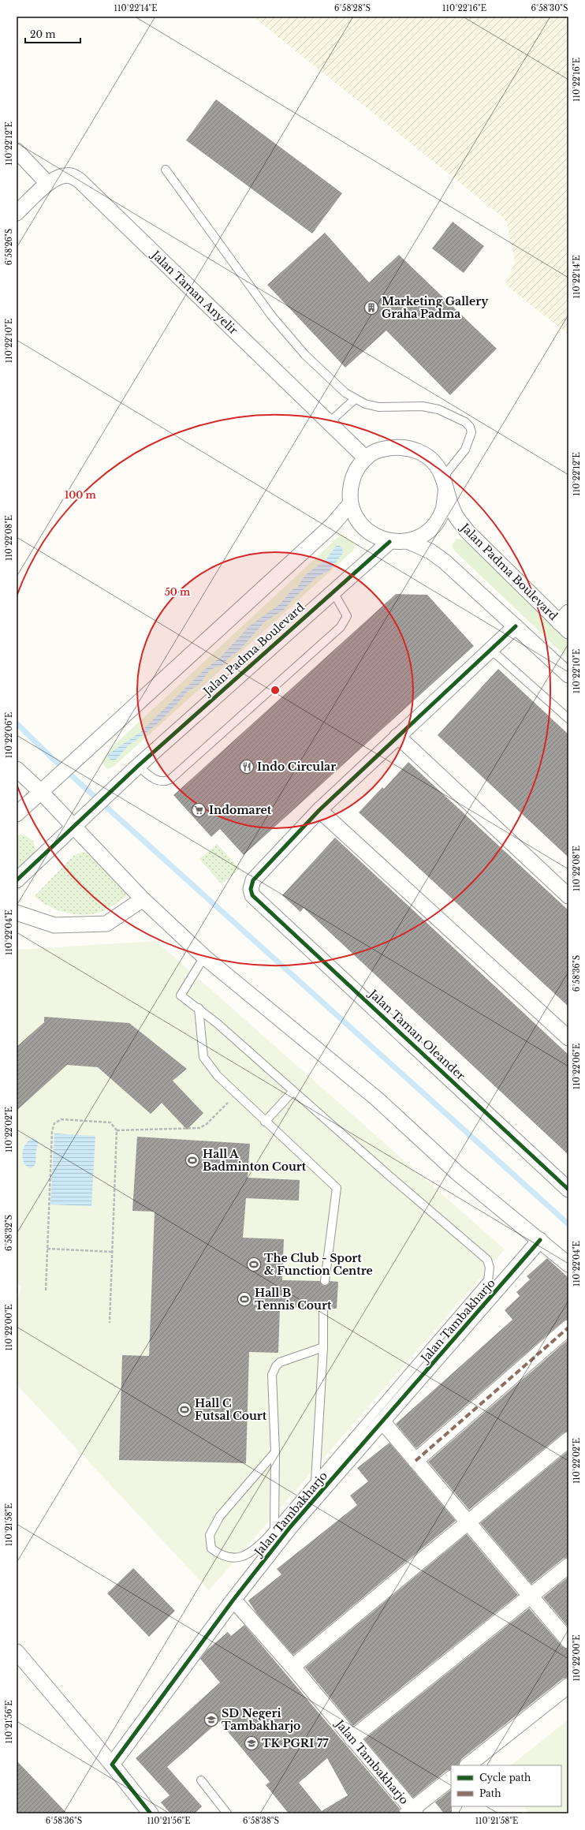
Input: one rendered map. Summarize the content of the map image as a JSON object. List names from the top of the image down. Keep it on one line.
{"streets":{"street":["Jalan Taman Anyelir","Jalan Padma Boulevard","Jalan Taman Oleander","Jalan Tambakharjo"]},"crossings":[["Jalan Taman Anyelir","Jalan Padma Boulevard"]],"places":{"building":["Marketing Gallery Graha Padma"],"restaurant":["Indo Circular"],"supermarket":["Indomaret"],"sports":["Hall A Badminton Court","The Club - Sport & Function Centre","Hall B Tennis Court","Hall C Futsal Court"],"school or university":["SD Negeri Tambakharjo","TK PGRI 77"]},"legend":["Cycle path","Path"],"scale_bar":"20 m","coordinates":["110°22'14\"E","6°58'28\"S","110°22'16\"E","6°58'30\"S","110°22'12\"E","6°58'26\"S","110°22'10\"E","110°22'08\"E","110°22'06\"E","110°22'04\"E","6°58'36\"S","110°22'02\"E","6°58'32\"S","110°22'00\"E","110°21'58\"E","110°21'56\"E","6°58'38\"S"],"rings":["100 m","50 m"]}
